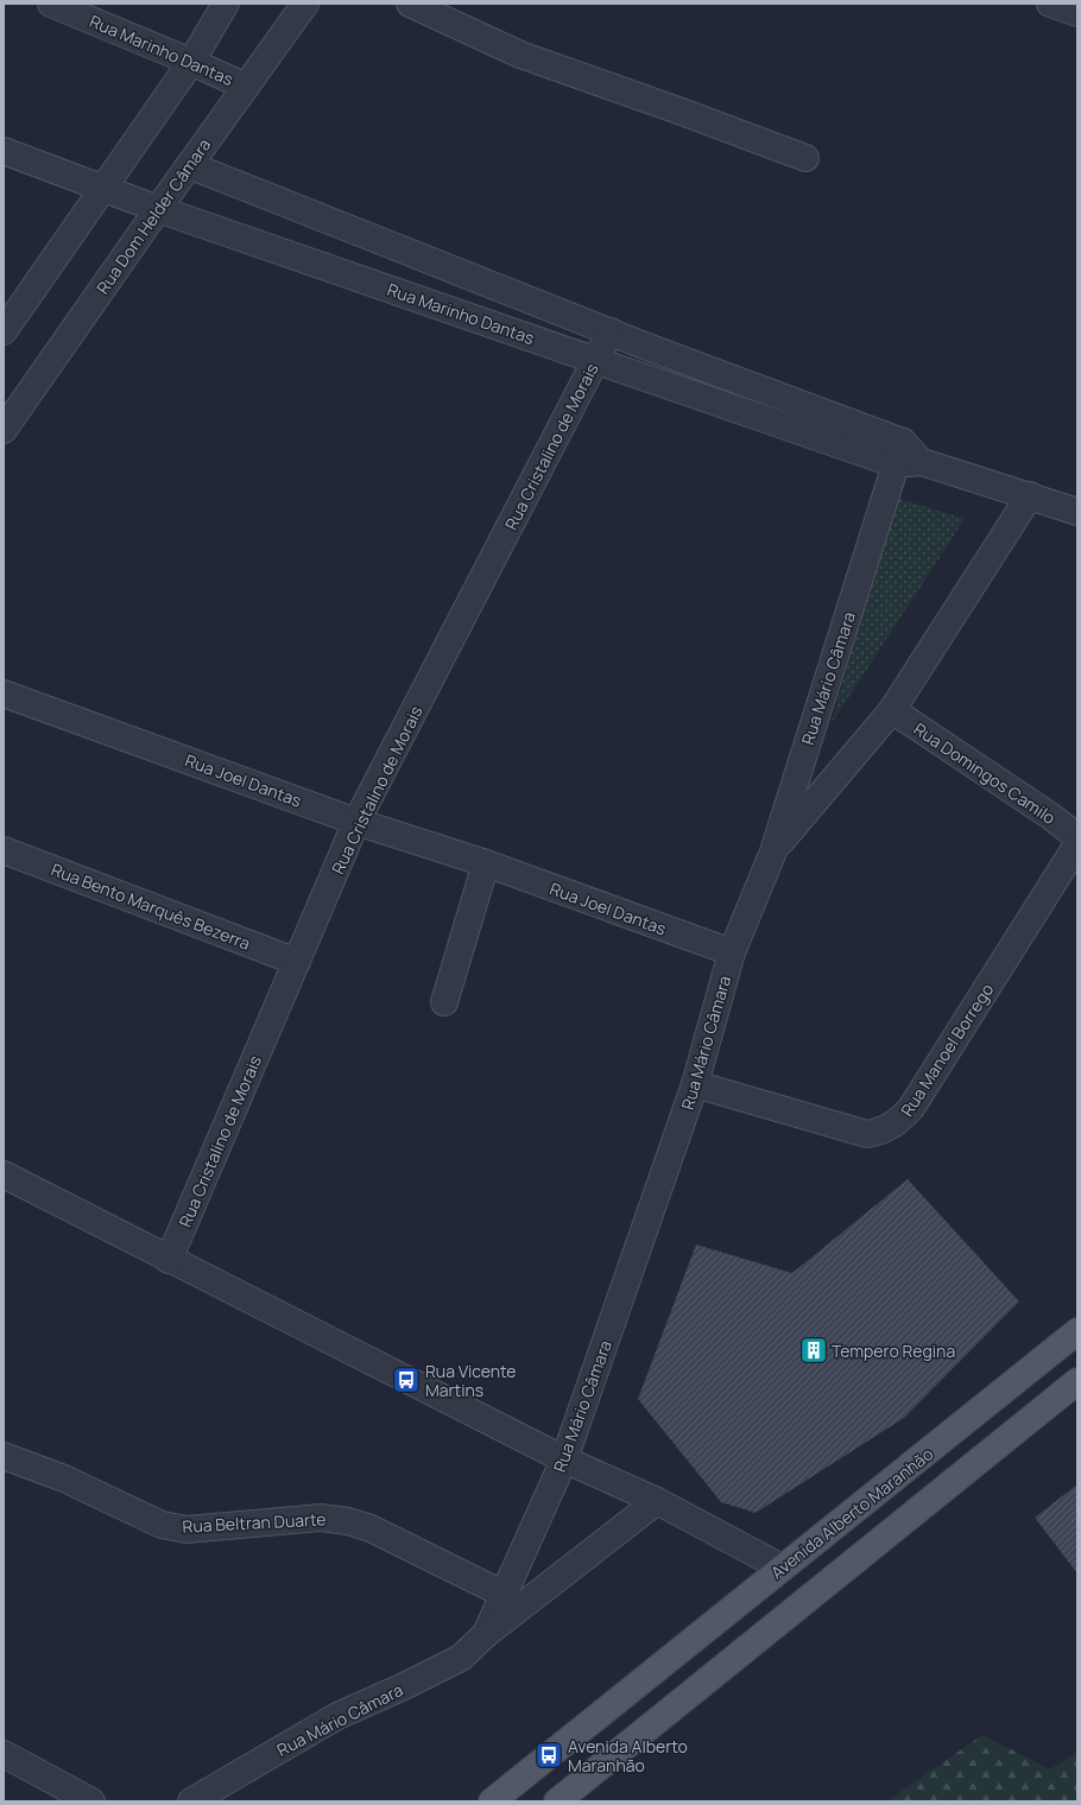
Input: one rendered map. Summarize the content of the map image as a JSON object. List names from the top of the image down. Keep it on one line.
{"streets":{"main road":["Avenida Alberto Maranhão"],"street":["Rua Marinho Dantas","Rua Dom Helder Câmara","Rua Cristalino de Morais","Rua Mário Câmara","Rua Domingos Camilo","Rua Joel Dantas","Rua Bento Marquês Bezerra","Rua Manoel Borrego","Rua Beltran Duarte"]},"crossings":[["Rua Marinho Dantas","Rua Dom Helder Câmara"],["Rua Marinho Dantas","Rua Cristalino de Morais"],["Rua Marinho Dantas","Rua Mário Câmara"],["Rua Cristalino de Morais","Rua Joel Dantas"],["Rua Cristalino de Morais","Rua Bento Marquês Bezerra"],["Rua Mário Câmara","Rua Joel Dantas"],["Rua Mário Câmara","Rua Manoel Borrego"],["Rua Mário Câmara","Rua Beltran Duarte"]],"places":{"building":["Tempero Regina"],"bus stop":["Rua Vicente Martins","Avenida Alberto Maranhão"]}}
